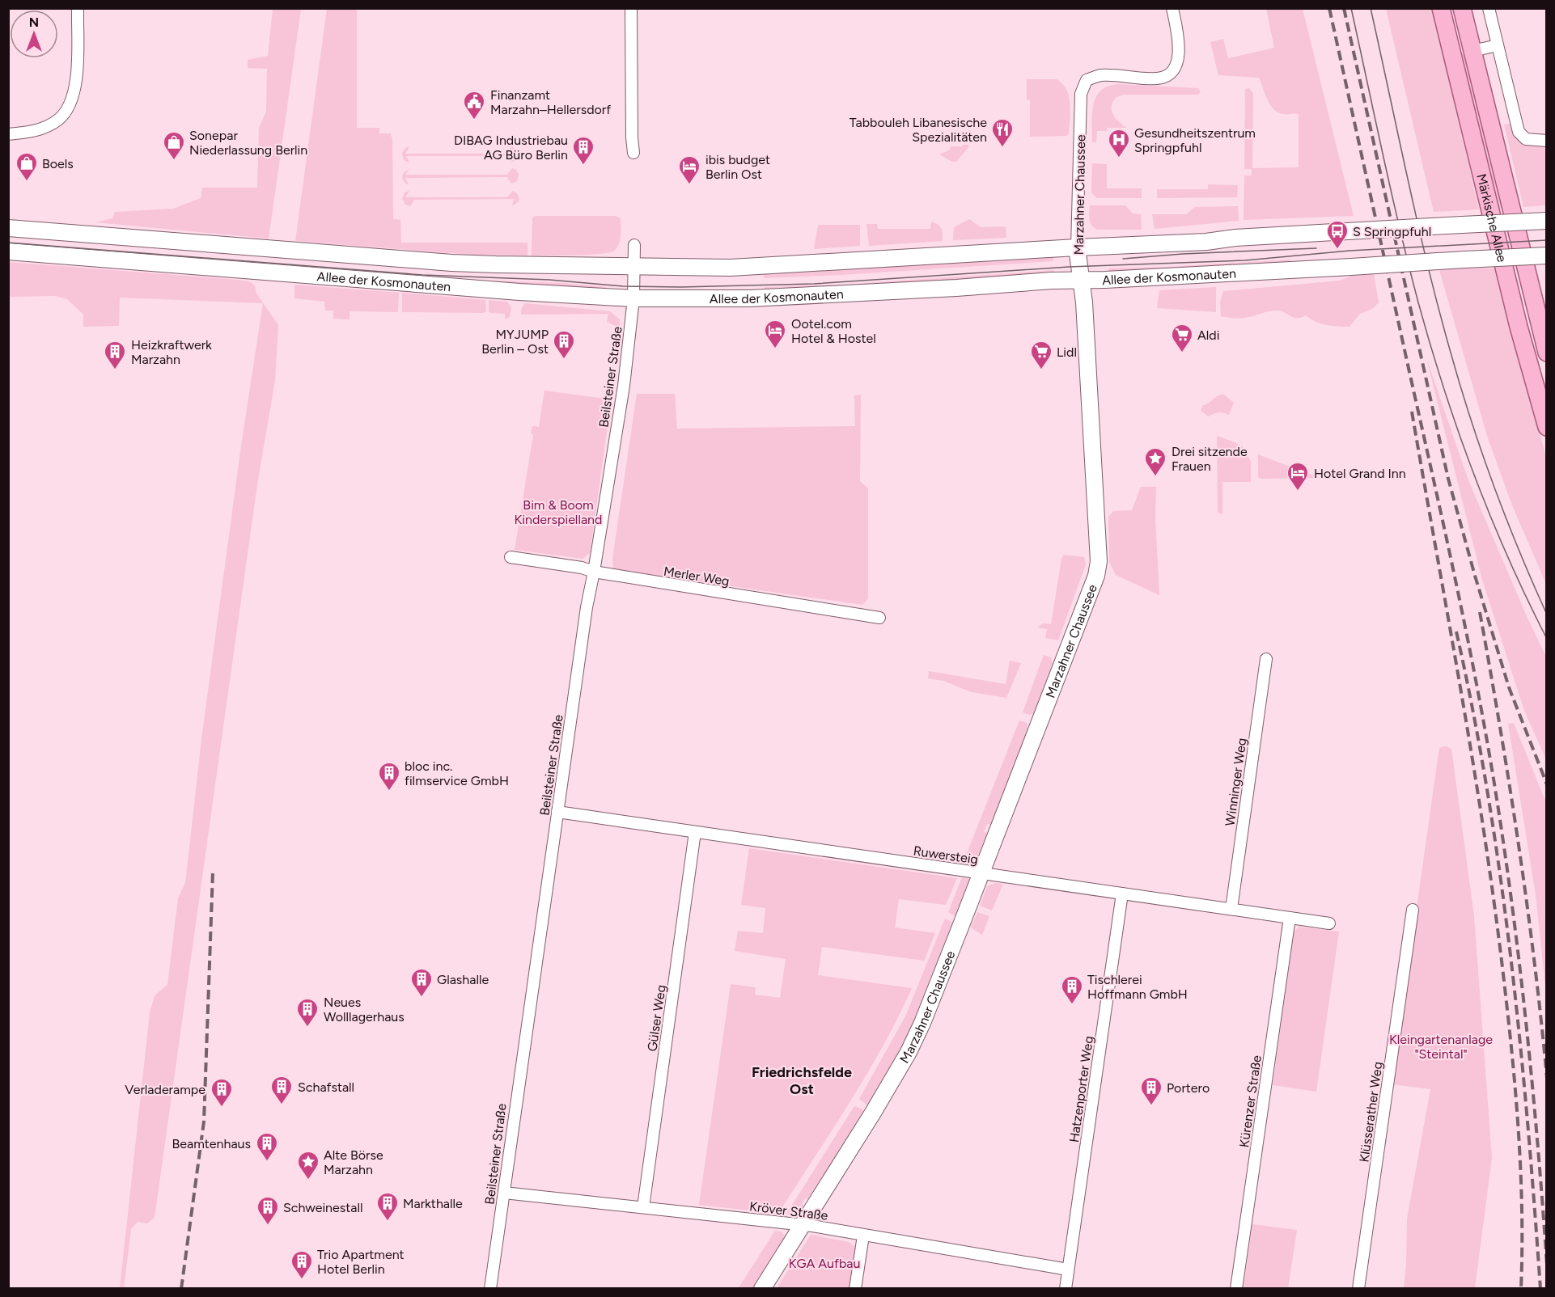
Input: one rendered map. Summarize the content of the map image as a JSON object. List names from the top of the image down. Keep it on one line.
{"streets":{"main road":["Marzahner Chaussee","Märkische Allee","Allee der Kosmonauten"],"street":["Beilsteiner Straße","Merler Weg","Winninger Weg","Ruwersteig","Gülser Weg","Hatzenporter Weg","Kürenzer Straße","Klüsserather Weg","Kröver Straße"]},"crossings":[["Marzahner Chaussee","Allee der Kosmonauten"],["Marzahner Chaussee","Ruwersteig"],["Marzahner Chaussee","Kröver Straße"],["Allee der Kosmonauten","Beilsteiner Straße"],["Beilsteiner Straße","Merler Weg"],["Beilsteiner Straße","Ruwersteig"],["Beilsteiner Straße","Kröver Straße"],["Winninger Weg","Ruwersteig"],["Ruwersteig","Gülser Weg"],["Ruwersteig","Hatzenporter Weg"],["Ruwersteig","Kürenzer Straße"],["Gülser Weg","Kröver Straße"],["Hatzenporter Weg","Kröver Straße"]],"districts":["Friedrichsfelde Ost"],"parks":["Bim & Boom Kinderspielland","Kleingartenanlage \"Steintal\"","KGA Aufbau"],"places":{"public building":["Finanzamt Marzahn–Hellersdorf"],"restaurant":["Tabbouleh Libanesische Spezialitäten"],"hospital":["Gesundheitszentrum Springpfuhl"],"shop":["Sonepar Niederlassung Berlin","Boels"],"building":["DIBAG Industriebau AG Büro Berlin","MYJUMP Berlin – Ost","Heizkraftwerk Marzahn","bloc inc. filmservice GmbH","Glashalle","Tischlerei Hoffmann GmbH","Neues Wolllagerhaus","Schafstall","Portero","Verladerampe","Beamtenhaus","Markthalle","Schweinestall","Trio Apartment Hotel Berlin"],"hotel":["ibis budget Berlin Ost","Ootel.com Hotel & Hostel","Hotel Grand Inn"],"bus stop":["S Springpfuhl"],"supermarket":["Aldi","Lidl"],"place":["Drei sitzende Frauen","Alte Börse Marzahn"]},"north":"top"}
